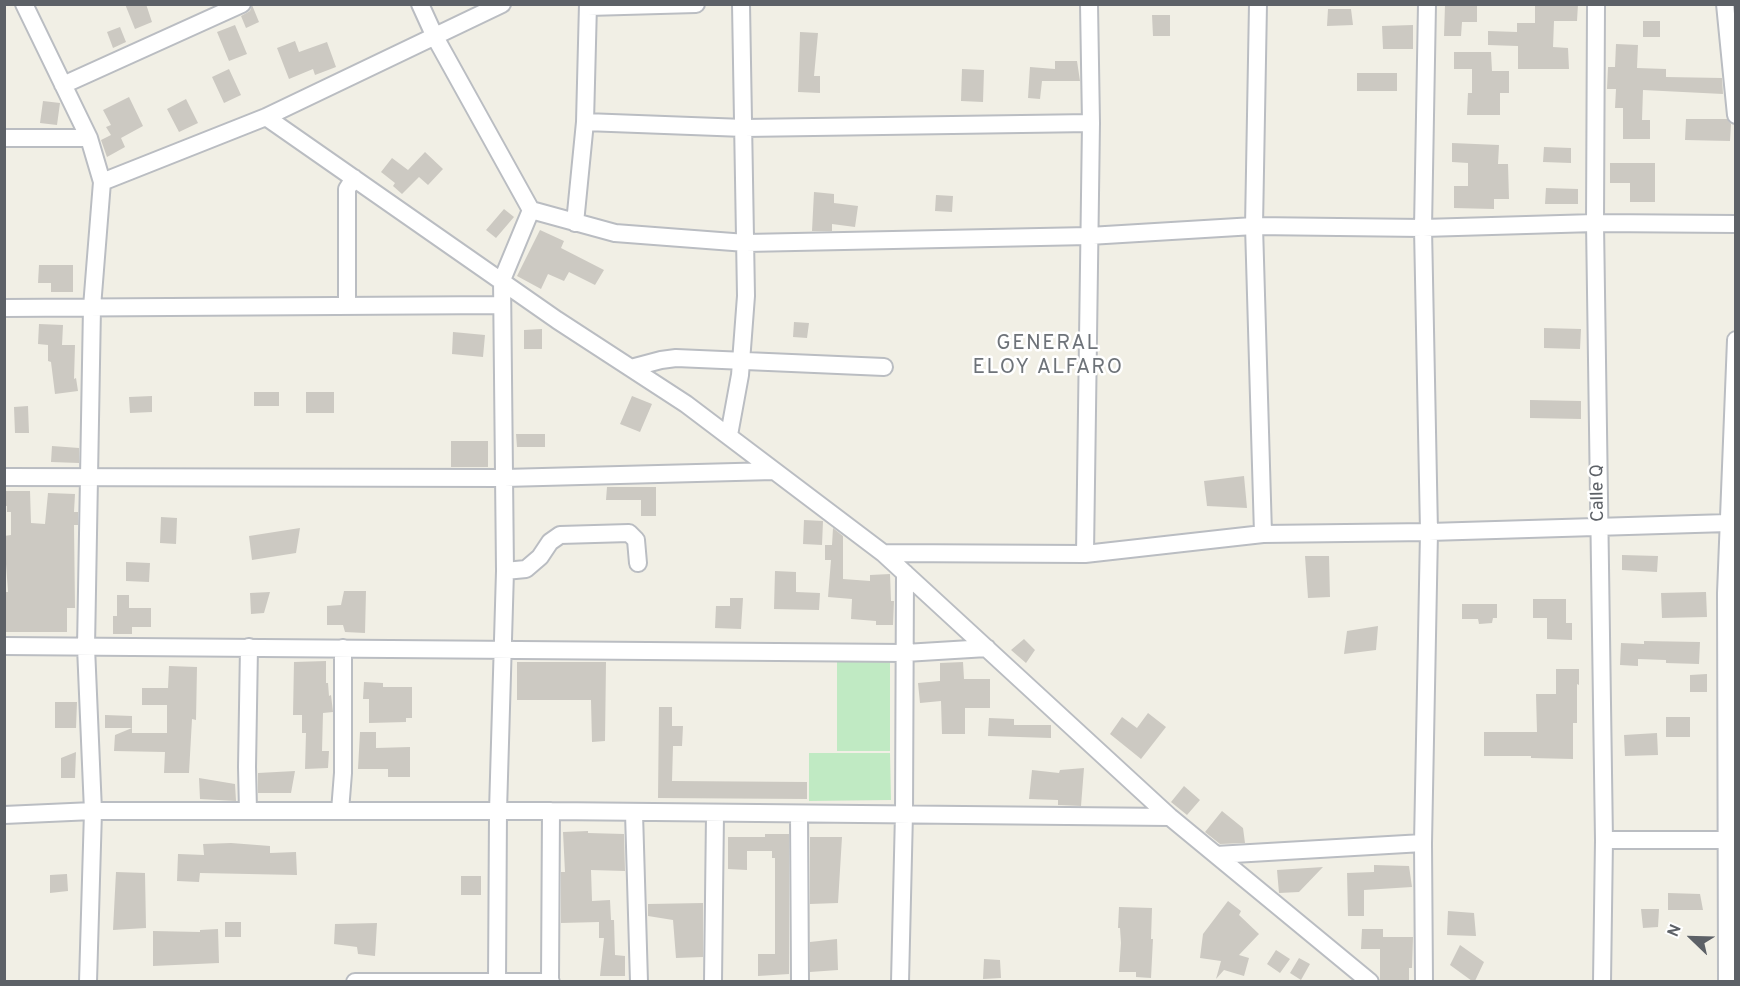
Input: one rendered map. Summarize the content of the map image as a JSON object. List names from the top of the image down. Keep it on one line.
{"streets":{"street":["Calle Q"]},"districts":["GENERAL ELOY ALFARO"],"north":"top left"}
